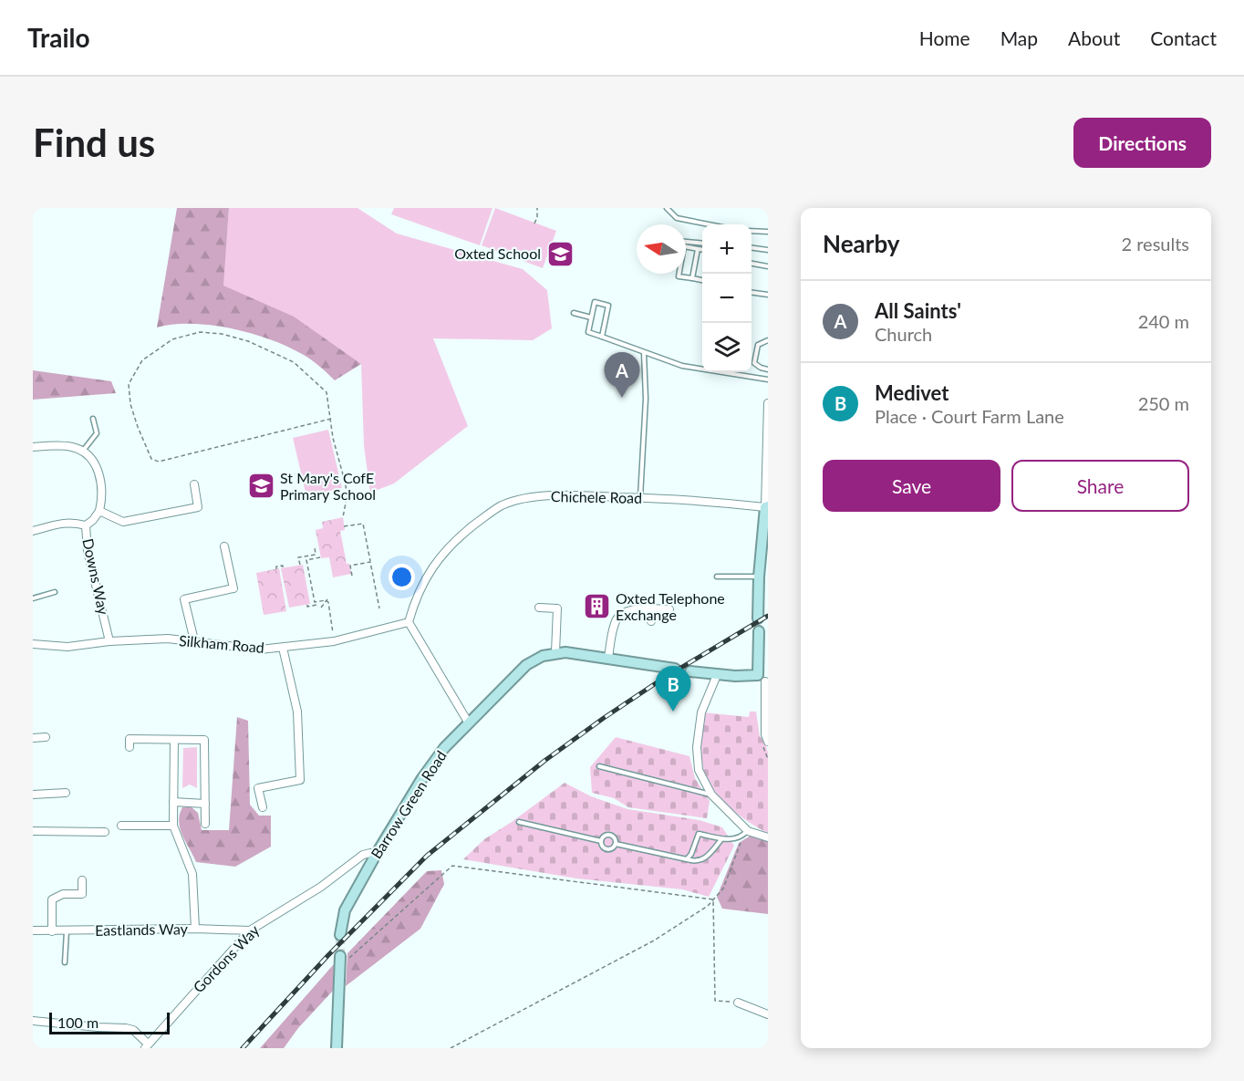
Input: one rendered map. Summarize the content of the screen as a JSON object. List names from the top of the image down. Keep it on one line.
{"streets":{"street":["Chichele Road","Downs Way","Silkham Road","Barrow Green Road","Eastlands Way","Gordons Way"]},"crossings":[["Chichele Road","Silkham Road"],["Downs Way","Silkham Road"],["Barrow Green Road","Gordons Way"],["Eastlands Way","Gordons Way"]],"places":{"school or university":["Oxted School","St Mary's CofE Primary School"],"building":["Oxted Telephone Exchange"]},"scale_bar":"100 m","north":"left","page":{"header":"Trailo","nav":["Home","Map","About","Contact"],"buttons":["Directions",["Save","Share"]],"title":"Find us","heading":["Nearby","2 results"],"map_buttons":["+","−"],"list":[{"mark":"A","name":"All Saints'","note":"Church","value":"240 m"},{"mark":"B","name":"Medivet","note":"Place · Court Farm Lane","value":"250 m"}],"pins":["A","B"],"scale":"100 m"}}
